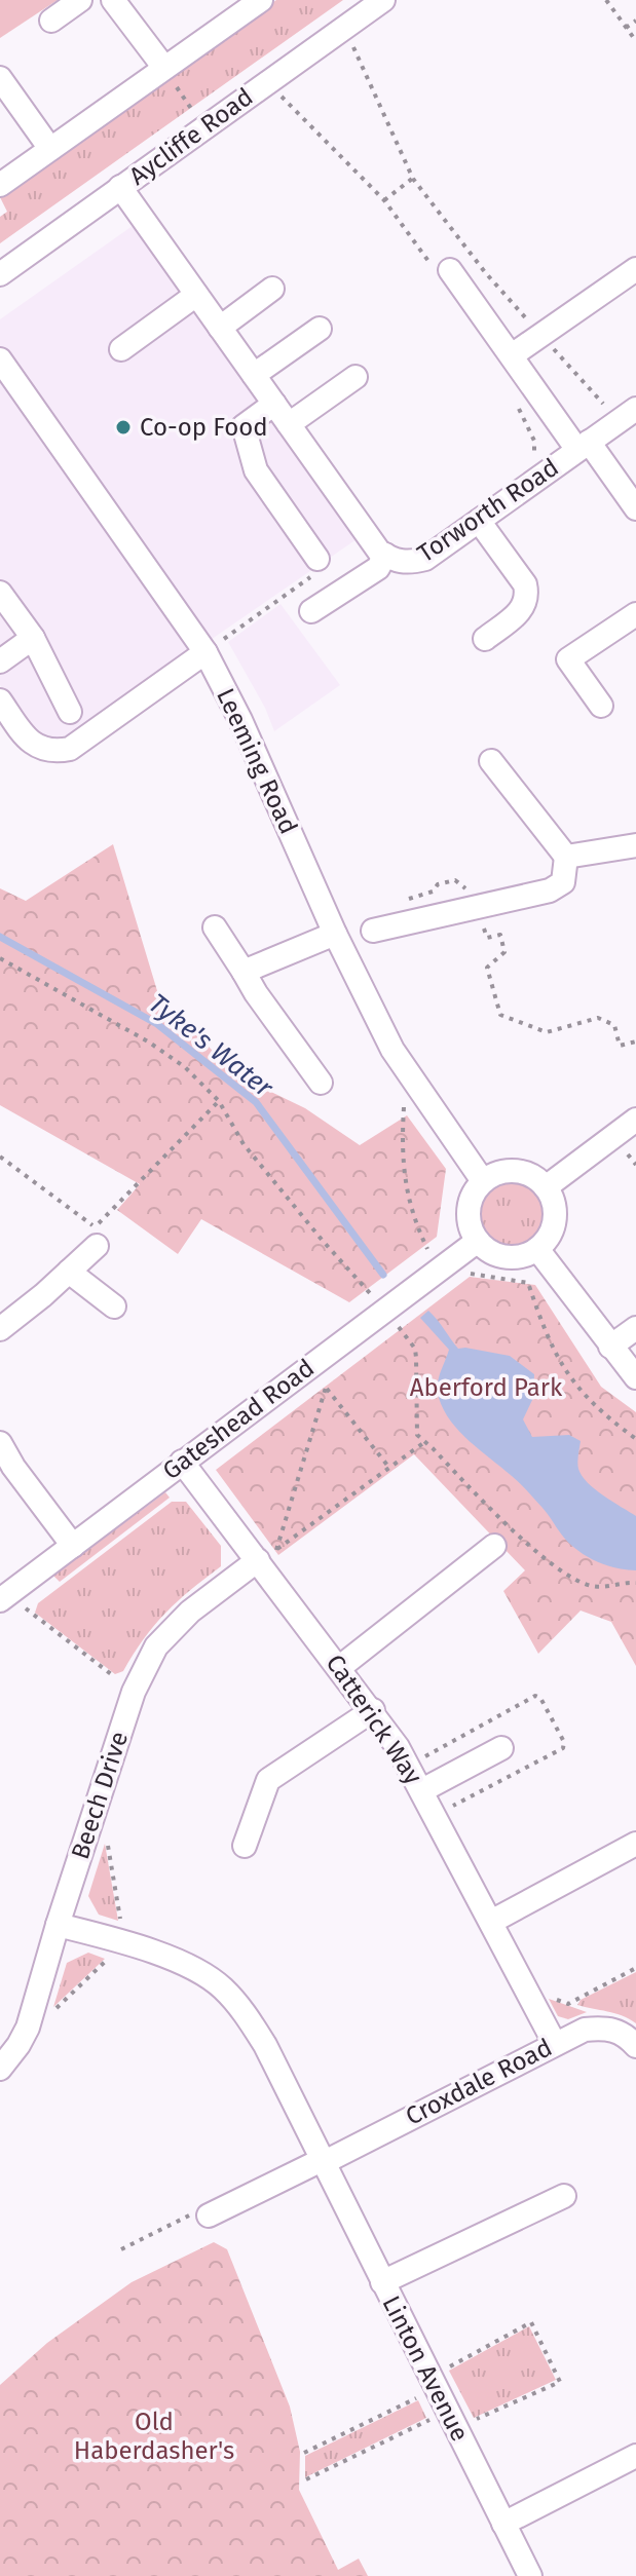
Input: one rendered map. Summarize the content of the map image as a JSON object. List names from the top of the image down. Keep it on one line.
{"streets":{"street":["Aycliffe Road","Torworth Road","Leeming Road","Gateshead Road","Catterick Way","Beech Drive","Croxdale Road","Linton Avenue"]},"crossings":[["Aycliffe Road","Torworth Road"],["Leeming Road","Gateshead Road"],["Gateshead Road","Catterick Way"],["Catterick Way","Beech Drive"],["Catterick Way","Croxdale Road"],["Beech Drive","Linton Avenue"],["Croxdale Road","Linton Avenue"]],"water":["Tyke's Water"],"parks":["Aberford Park","Old Haberdasher's"],"places":["Co-op Food"]}
